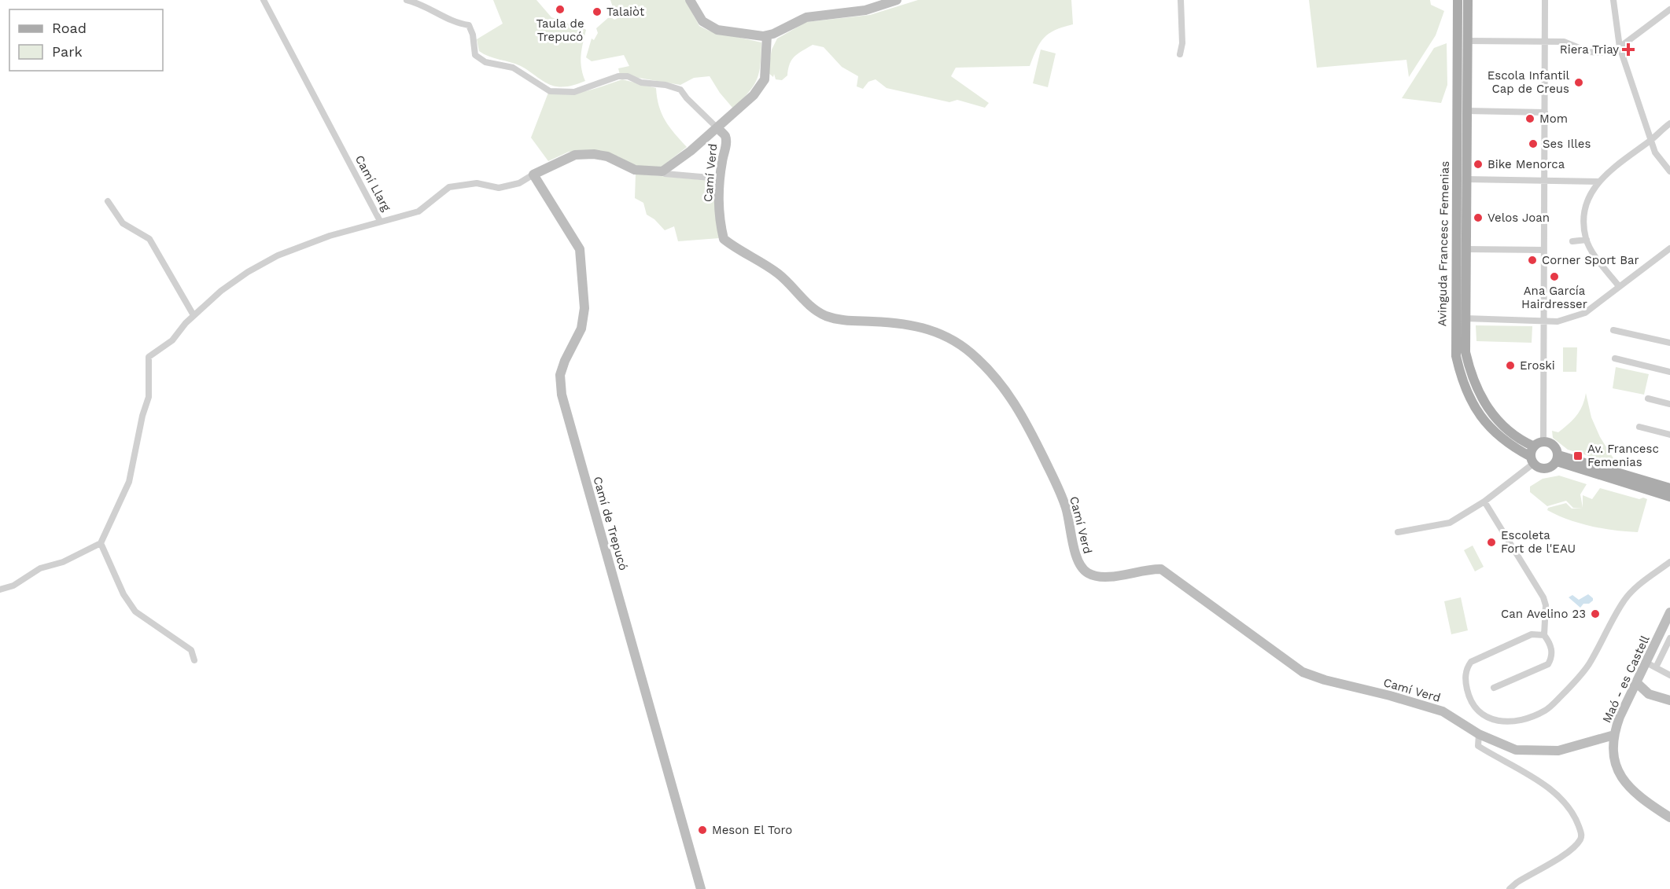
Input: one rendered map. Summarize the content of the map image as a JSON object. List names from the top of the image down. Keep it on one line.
{"streets":{"main road":["Avinguda Francesc Femenias"],"street":["Camí Verd","Camí Llarg","Camí de Trepucó","Maó - es Castell"]},"crossings":[["Camí Verd","Maó - es Castell"],["Camí Llarg","Camí de Trepucó"]],"places":{"other":["Taula de Trepucó","Talaiòt","Escola Infantil Cap de Creus","Mom","Ses Illes","Bike Menorca","Velos Joan","Corner Sport Bar","Ana García Hairdresser","Eroski","Escoleta Fort de l'EAU","Can Avelino 23","Meson El Toro"],"health":["Riera Triay"],"transit":["Av. Francesc Femenias"]},"legend":["Road","Park"]}
